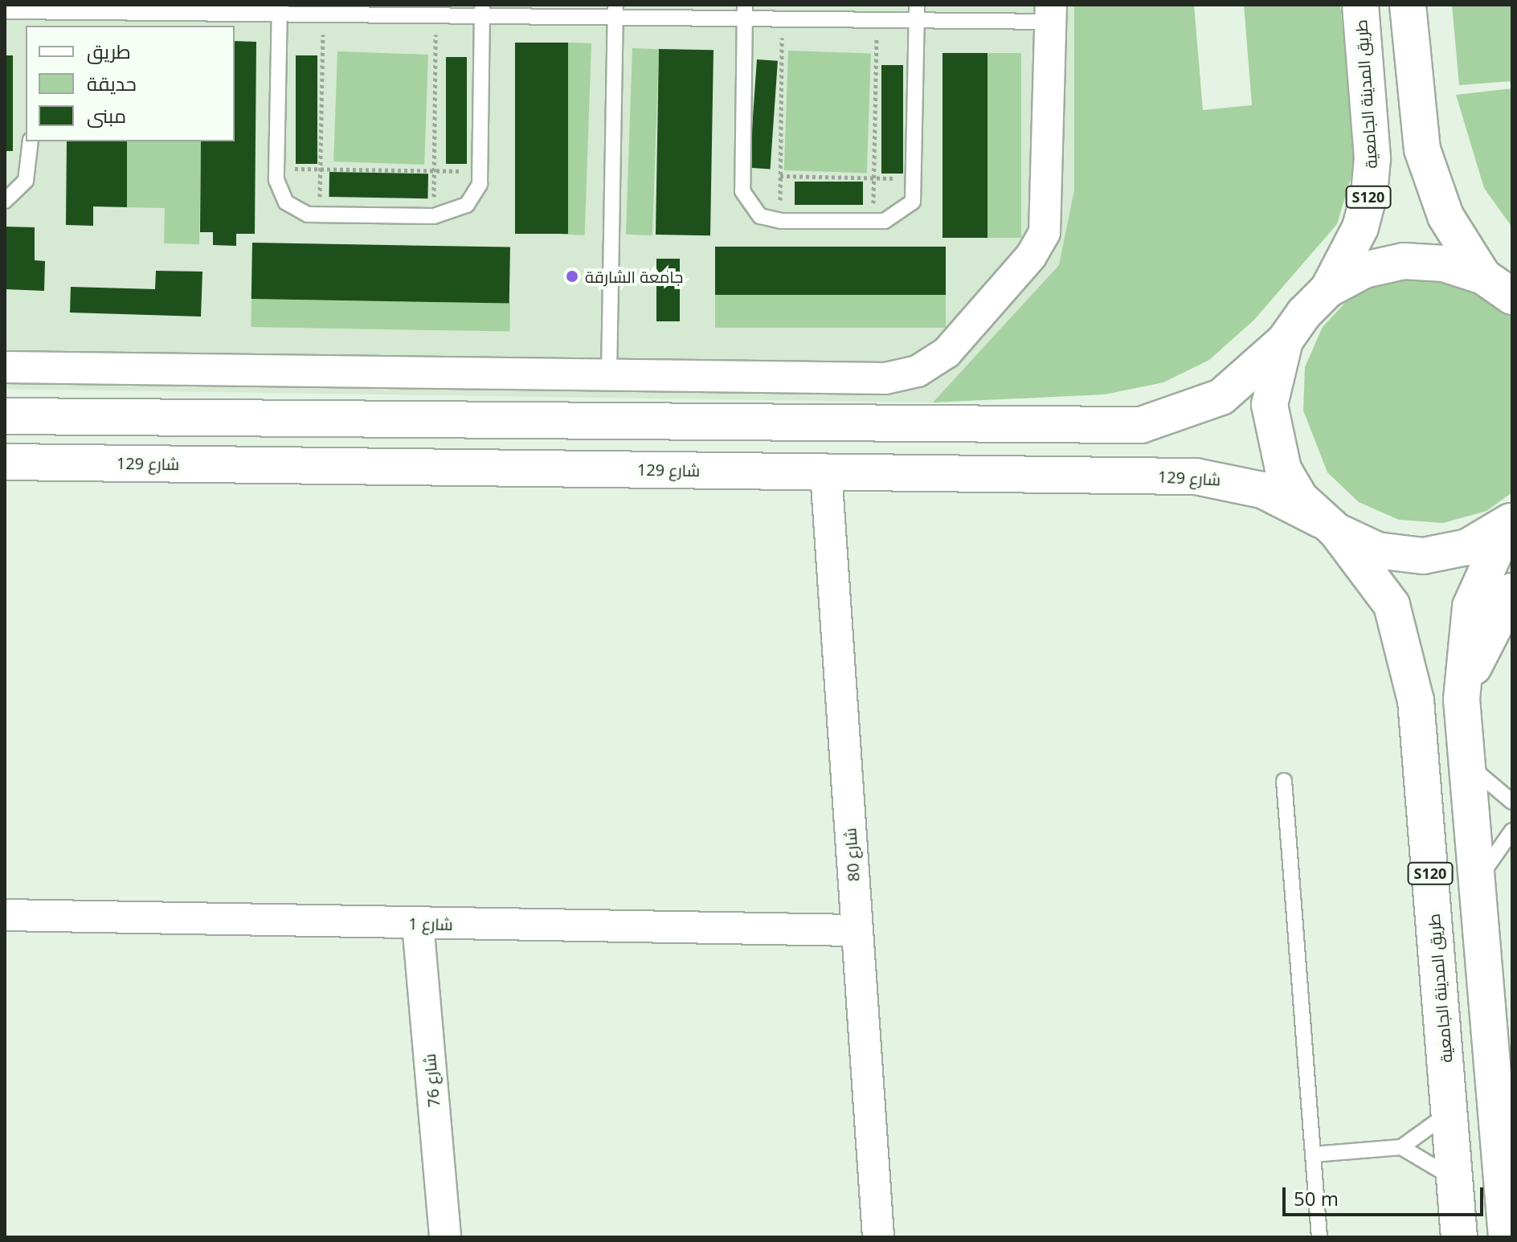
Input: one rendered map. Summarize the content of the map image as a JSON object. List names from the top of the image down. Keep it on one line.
{"streets":{"main road":["طريق المدينة الجامعية","S120","شارع 129"],"street":["شارع 80","شارع 1","شارع 76"]},"crossings":[["طريق المدينة الجامعية","شارع 129"],["S120","شارع 129"],["شارع 129","شارع 80"],["شارع 80","شارع 1"],["شارع 1","شارع 76"]],"places":["جامعة الشارقة"],"legend":["طريق","حديقة","مبنى"],"scale_bar":"50 m"}
